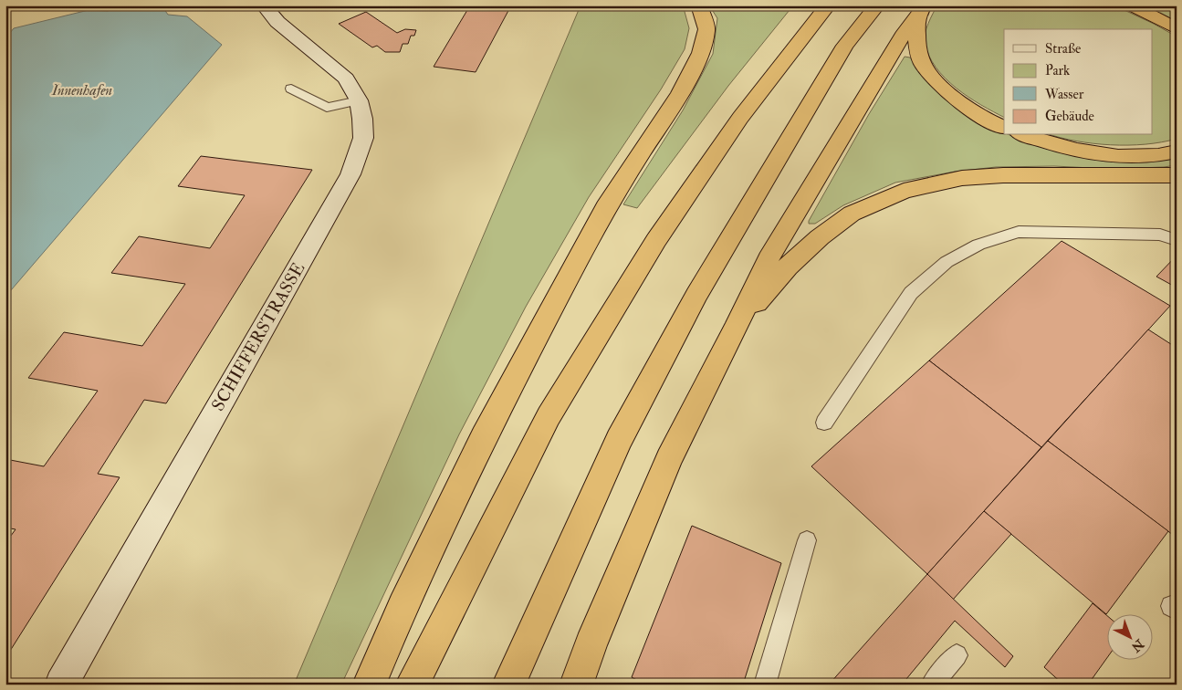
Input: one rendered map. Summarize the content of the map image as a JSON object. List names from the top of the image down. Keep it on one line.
{"streets":{"street":["SCHIFFERSTRASSE"]},"water":["Innenhafen"],"legend":["Straße","Park","Wasser","Gebäude"],"north":"bottom right"}
